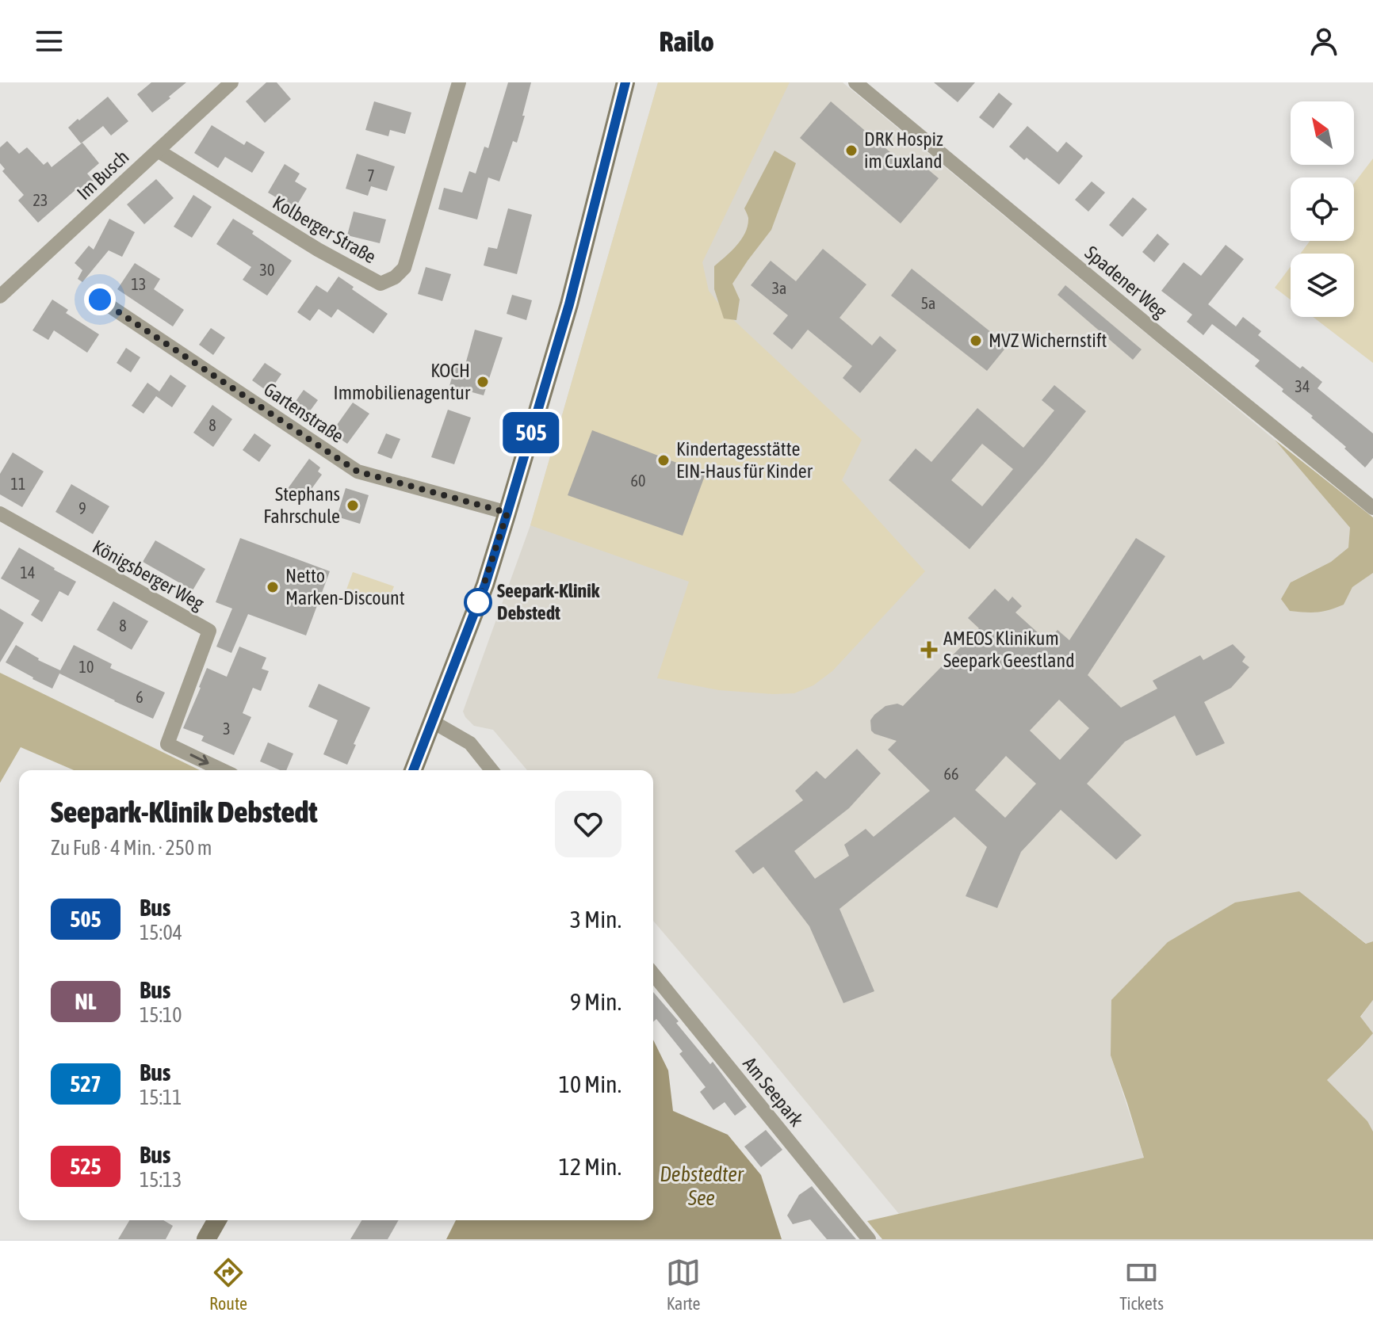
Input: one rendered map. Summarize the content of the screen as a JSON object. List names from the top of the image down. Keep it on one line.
{"streets":{"street":["Im Busch","Kolberger Straße","Spadener Weg","Gartenstraße","Königsberger Weg","Am Seepark"]},"crossings":[["Im Busch","Kolberger Straße"]],"one_way":["Königsberger Weg"],"water":["Debstedter See"],"places":{"other":["DRK Hospiz im Cuxland","MVZ Wichernstift","KOCH Immobilienagentur","Kindertagesstätte EIN-Haus für Kinder","Stephans Fahrschule","Netto Marken-Discount","Seepark-Klinik Debstedt"],"health":["AMEOS Klinikum Seepark Geestland"]},"lines":["bus line 505"],"house_numbers":["7","23","30","13","3a","5a","34","8","60","11","9","14","8","10","6","3","66"],"north":"top left","page":{"header":"Railo","on_map":"505","heading":["Seepark-Klinik Debstedt","Zu Fuß · 4 Min. · 250 m"],"list":[{"mark":"505","name":"Bus","note":"15:04","value":"3 Min."},{"mark":"NL","name":"Bus","note":"15:10","value":"9 Min."},{"mark":"527","name":"Bus","note":"15:11","value":"10 Min."},{"mark":"525","name":"Bus","note":"15:13","value":"12 Min."}],"tabs":["Route","Karte","Tickets"]}}
